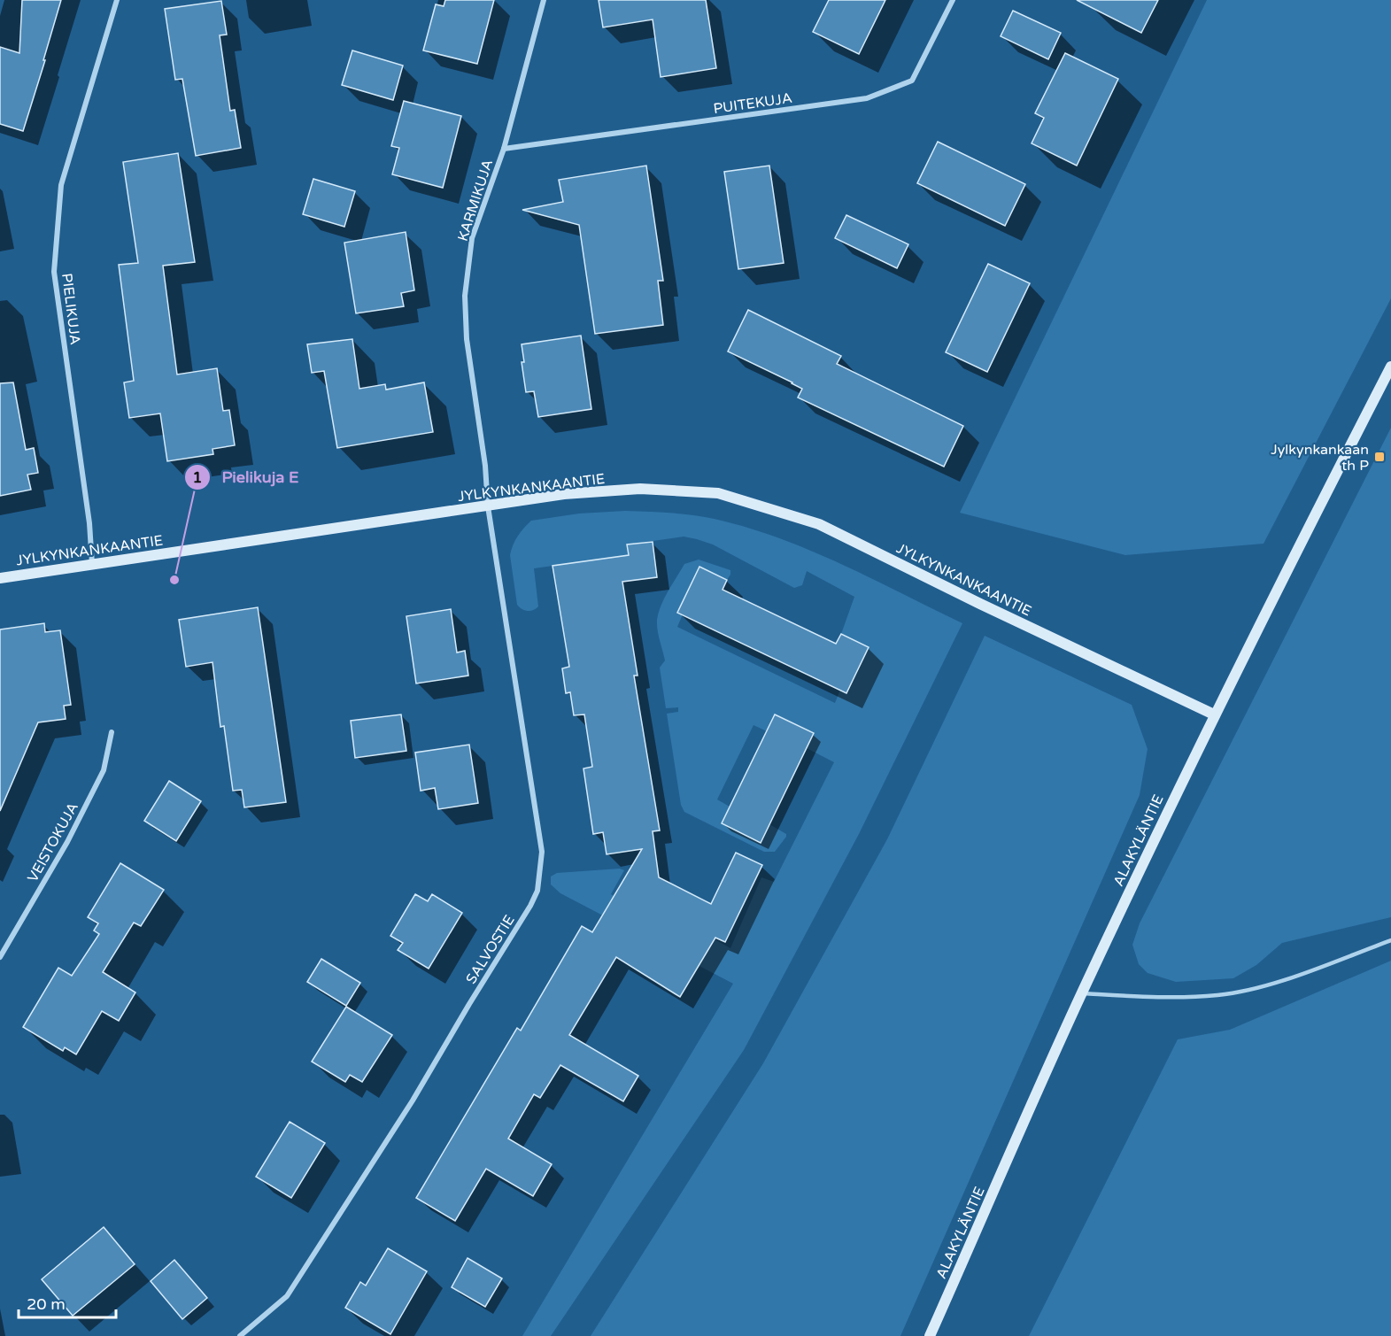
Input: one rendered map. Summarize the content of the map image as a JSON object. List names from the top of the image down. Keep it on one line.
{"streets":{"street":["PUITEKUJA","KARMIKUJA","PIELIKUJA","JYLKYNKANKAANTIE","ALAKYLÄNTIE","VEISTOKUJA","SALVOSTIE"]},"crossings":[["PUITEKUJA","KARMIKUJA"],["KARMIKUJA","JYLKYNKANKAANTIE"],["KARMIKUJA","SALVOSTIE"],["PIELIKUJA","JYLKYNKANKAANTIE"],["JYLKYNKANKAANTIE","ALAKYLÄNTIE"],["JYLKYNKANKAANTIE","SALVOSTIE"]],"places":{"transit":["Jylkynkankaan th P"],"other":["Pielikuja E"]},"scale_bar":"20 m"}
